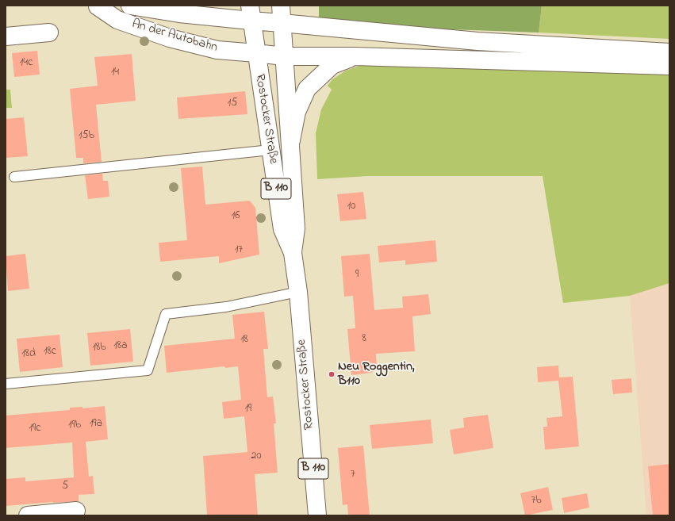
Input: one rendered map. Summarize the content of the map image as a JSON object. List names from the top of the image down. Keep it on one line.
{"streets":{"main road":["An der Autobahn","Rostocker Straße","B 110"]},"crossings":[["An der Autobahn","Rostocker Straße"],["An der Autobahn","B 110"],["Rostocker Straße","B 110"]],"places":["Neu Roggentin, B110"],"house_numbers":["14c","14","15","15b","10","16","17","9","8","18","18a","18b","18c","18d","19","19a","19b","19c","20","7","5","7b"]}
